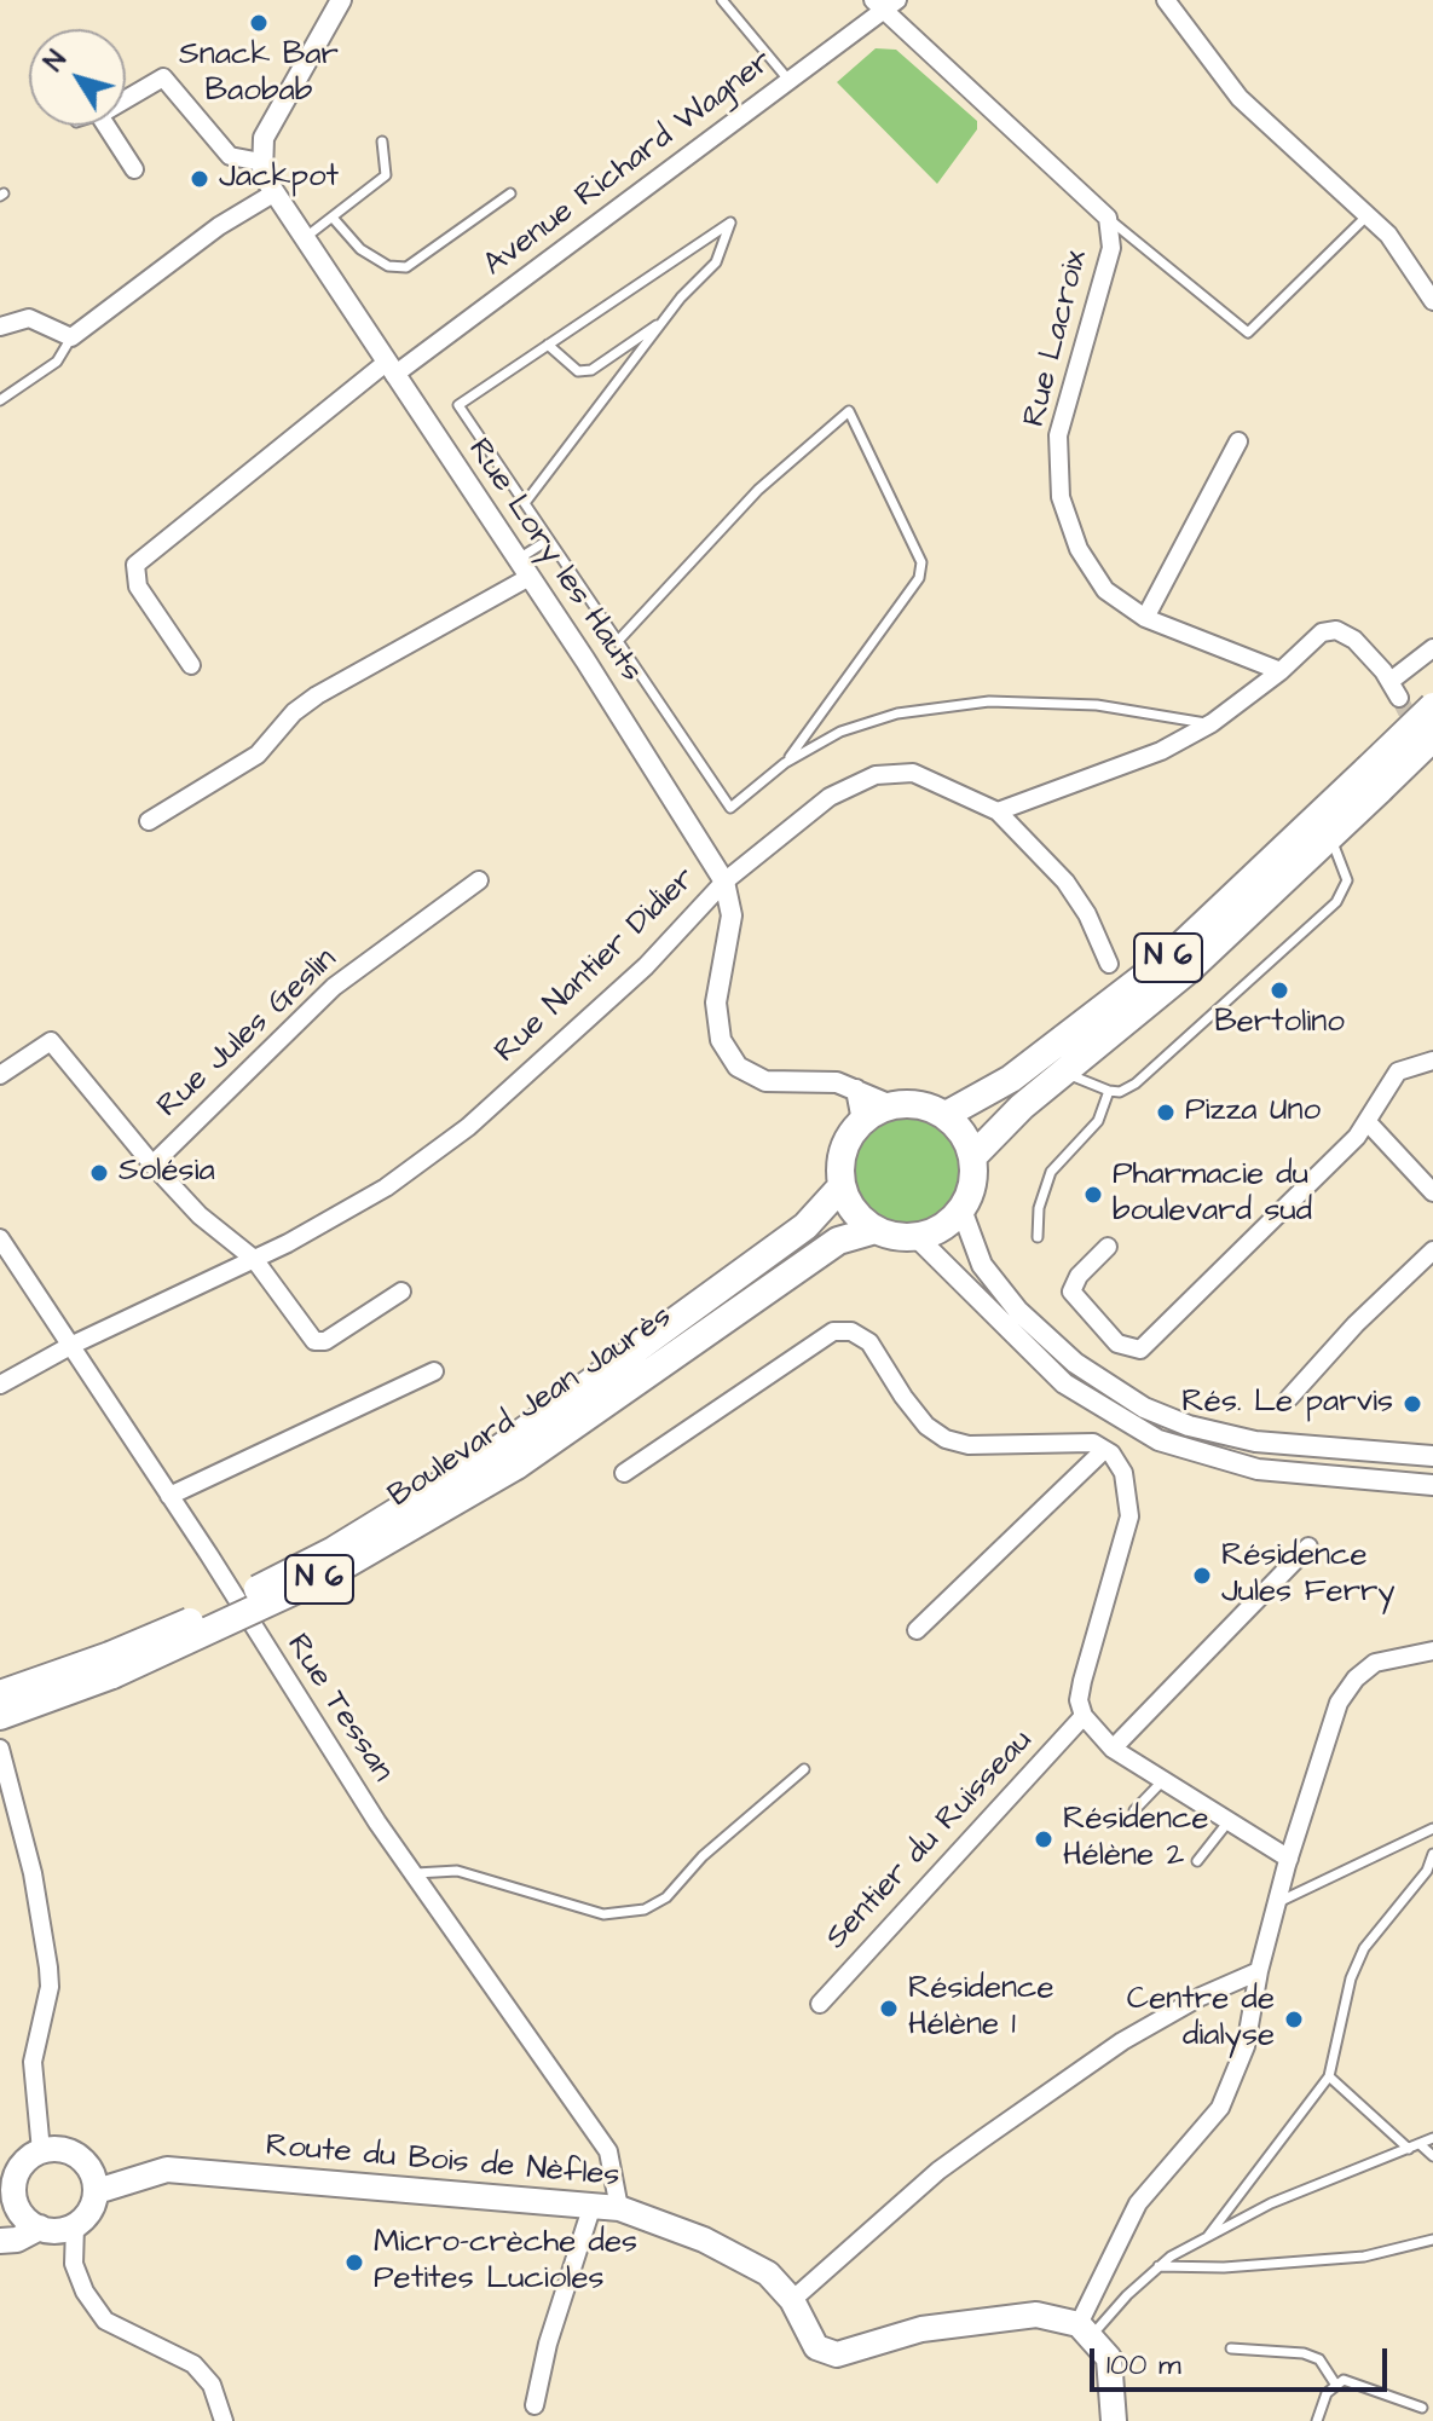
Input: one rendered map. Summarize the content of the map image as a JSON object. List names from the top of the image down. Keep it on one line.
{"streets":{"main road":["N 6","Boulevard Jean Jaurès","Route du Bois de Nèfles"],"street":["Avenue Richard Wagner","Rue Lacroix","Rue Lory les Hauts","Rue Nantier Didier","Rue Jules Geslin","Rue Tessan","Sentier du Ruisseau"]},"crossings":[["Avenue Richard Wagner","Rue Lacroix"],["Avenue Richard Wagner","Rue Lory les Hauts"],["Rue Lory les Hauts","N 6"],["Rue Lory les Hauts","Rue Nantier Didier"],["Rue Lory les Hauts","Boulevard Jean Jaurès"],["N 6","Boulevard Jean Jaurès"],["Rue Nantier Didier","Rue Tessan"],["Rue Tessan","Route du Bois de Nèfles"]],"places":["Snack Bar Baobab","Jackpot","Bertolino","Pizza Uno","Solésia","Pharmacie du boulevard sud","Rés. Le parvis","Résidence Jules Ferry","Résidence Hélène 2","Résidence Hélène 1","Centre de dialyse","Micro-crèche des Petites Lucioles"],"scale_bar":"100 m","north":"top left"}
